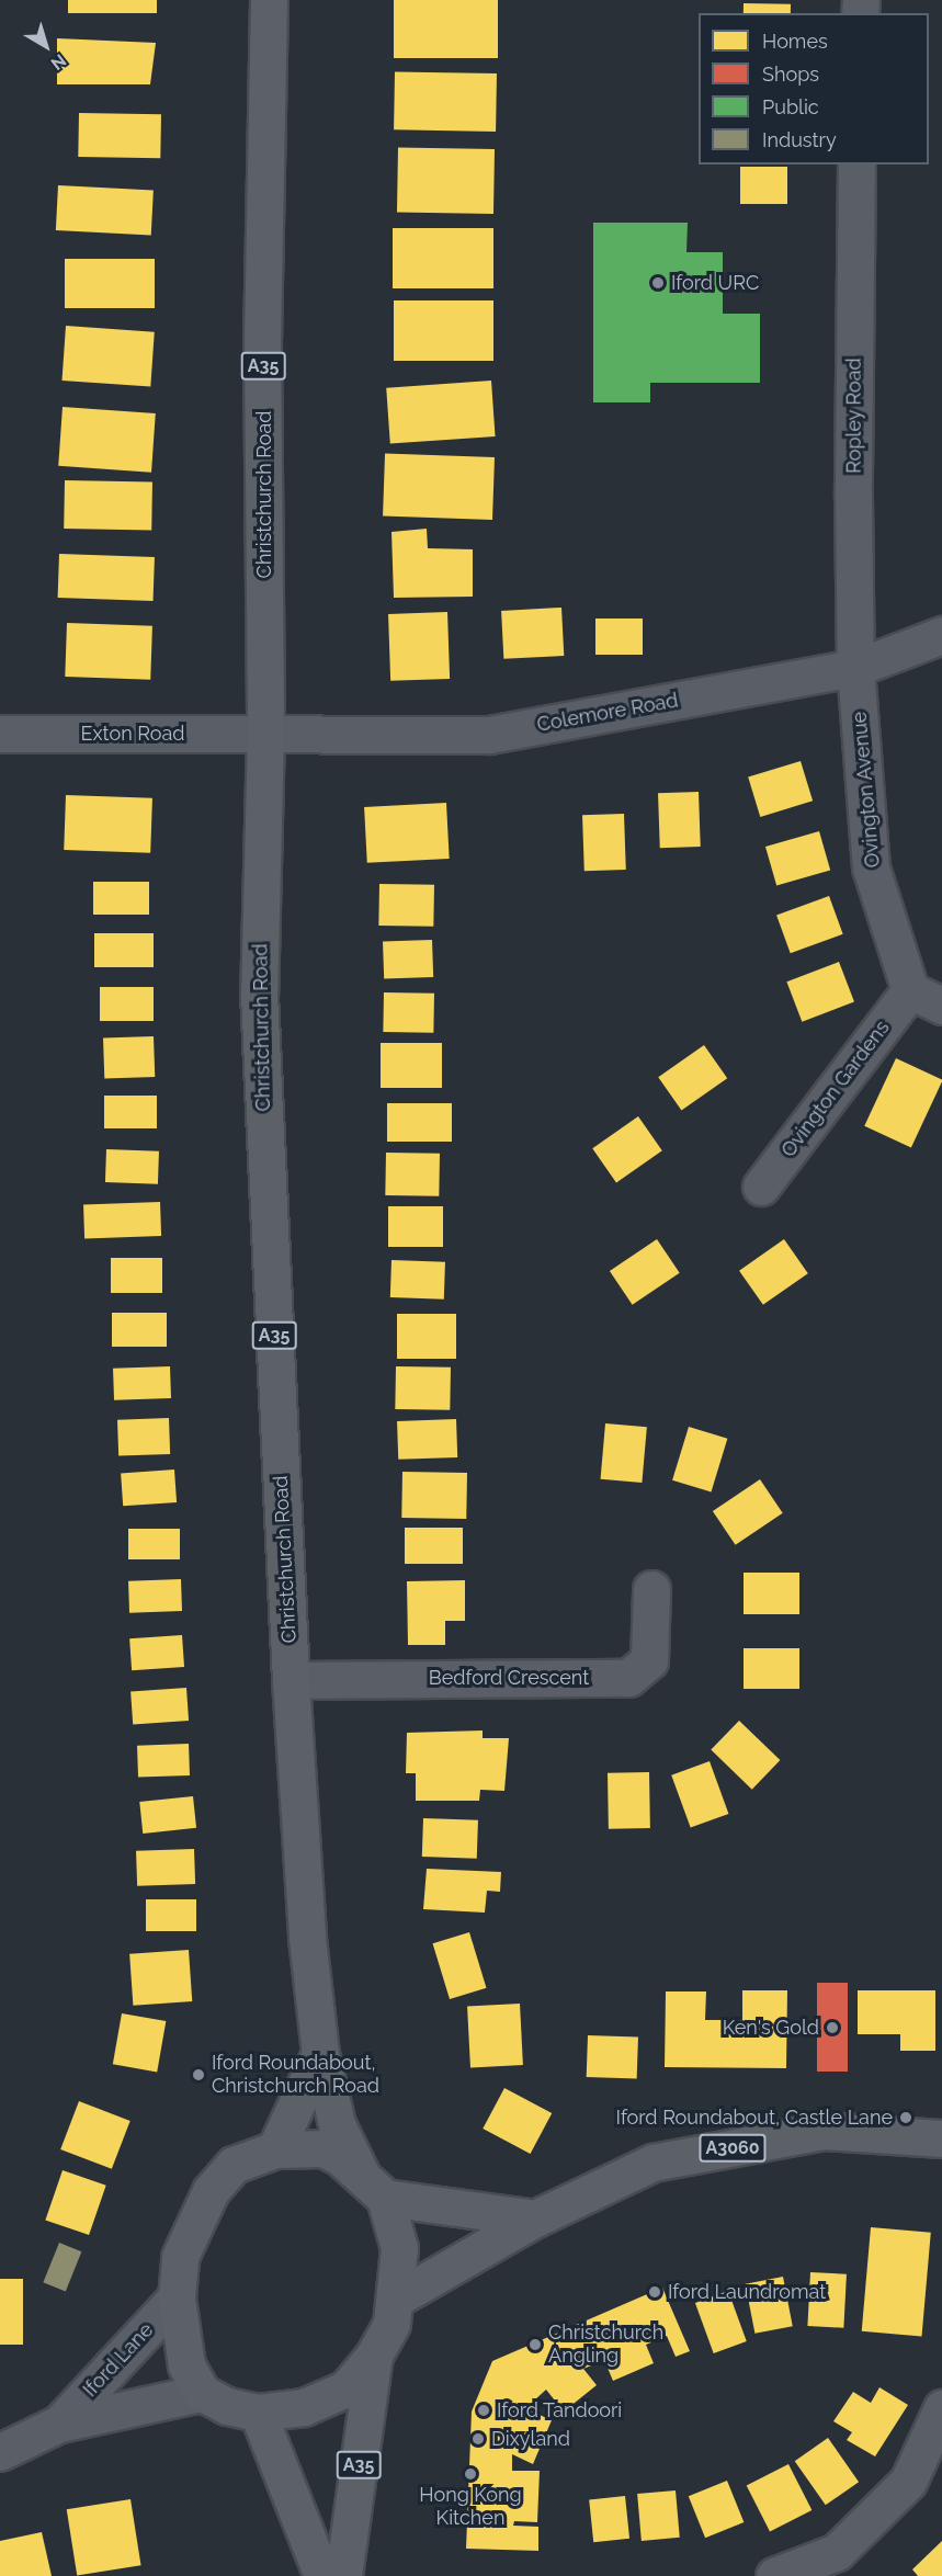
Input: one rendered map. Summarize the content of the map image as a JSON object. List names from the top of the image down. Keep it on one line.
{"streets":{"main road":["A35","Christchurch Road","A3060"],"street":["Ropley Road","Colemore Road","Exton Road","Ovington Avenue","Ovington Gardens","Bedford Crescent","Iford Lane"]},"crossings":[["A35","Christchurch Road"],["Ropley Road","Colemore Road"],["Ropley Road","Ovington Avenue"],["Christchurch Road","Colemore Road"],["Christchurch Road","Exton Road"],["Christchurch Road","Bedford Crescent"],["Christchurch Road","A3060"],["Colemore Road","Exton Road"],["Colemore Road","Ovington Avenue"],["Ovington Avenue","Ovington Gardens"]],"places":["Iford URC","Ken's Gold","Iford Roundabout, Christchurch Road","Iford Roundabout, Castle Lane","Iford Laundromat","Christchurch Angling","Iford Tandoori","Dixyland","Hong Kong Kitchen"],"legend":["Homes","Shops","Public","Industry"],"north":"bottom right"}
